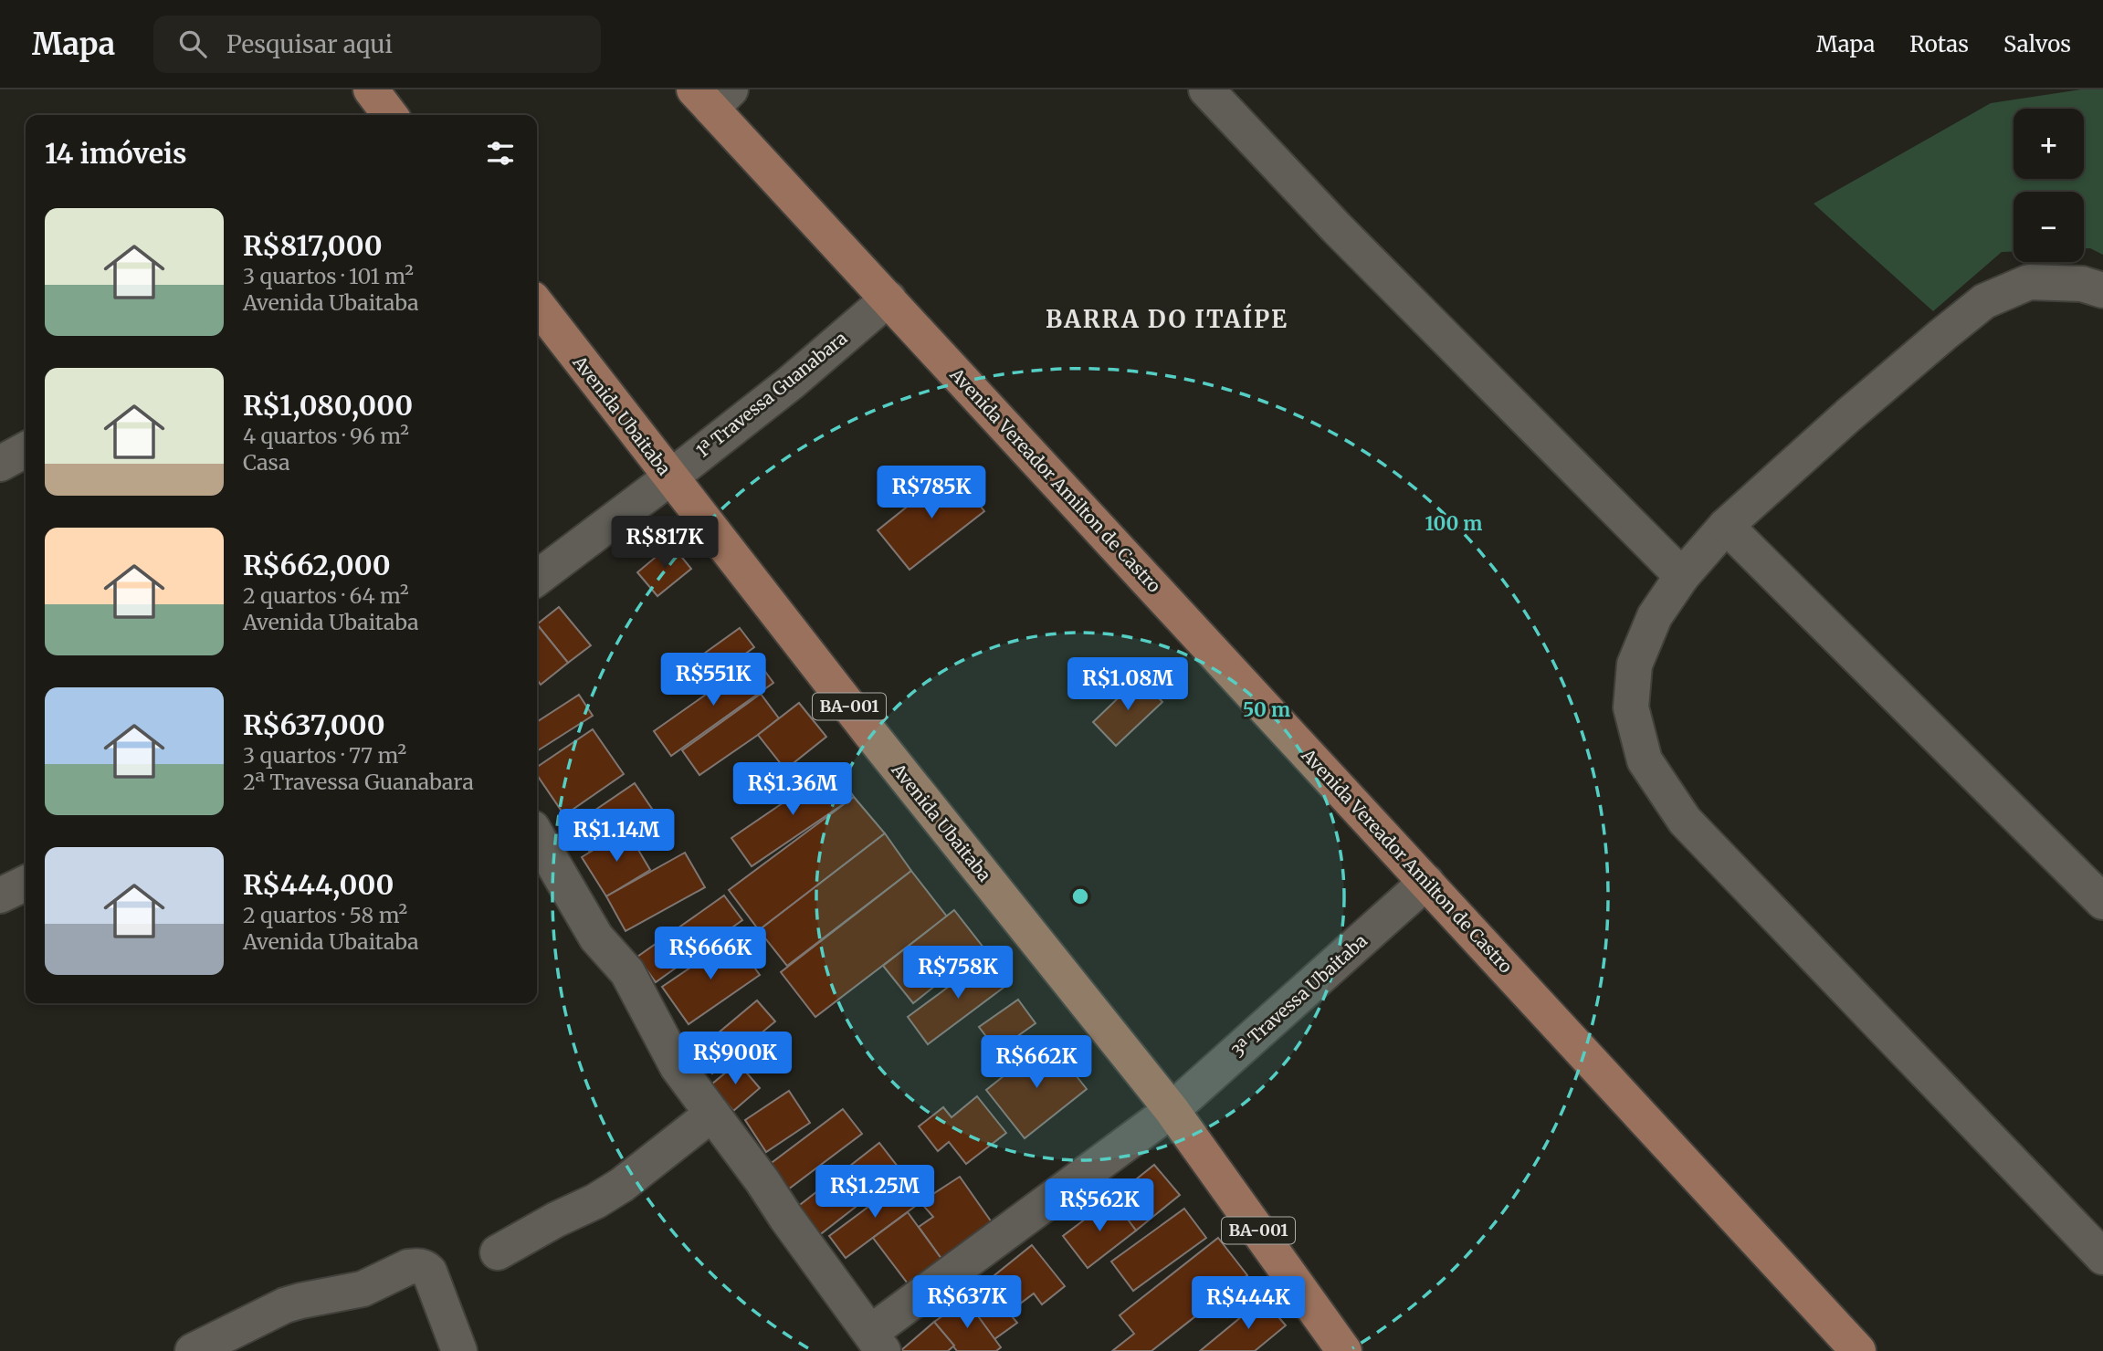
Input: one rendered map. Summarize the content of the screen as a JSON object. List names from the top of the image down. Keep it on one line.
{"streets":{"main road":["Avenida Ubaitaba","Avenida Vereador Amilton de Castro","BA-001"],"street":["1ª Travessa Guanabara","3ª Travessa Ubaitaba"]},"crossings":[["1ª Travessa Guanabara","Avenida Ubaitaba"],["1ª Travessa Guanabara","Avenida Vereador Amilton de Castro"],["Avenida Ubaitaba","3ª Travessa Ubaitaba"],["Avenida Vereador Amilton de Castro","3ª Travessa Ubaitaba"]],"districts":["BARRA DO ITAÍPE"],"page":{"header":"Mapa","search":"Pesquisar aqui","nav":["Mapa","Rotas","Salvos"],"map_buttons":["+","−"],"heading":"14 imóveis","list":[{"name":"R$817,000","note":"3 quartos · 101 m² · Avenida Ubaitaba"},{"name":"R$1,080,000","note":"4 quartos · 96 m² · Casa"},{"name":"R$662,000","note":"2 quartos · 64 m² · Avenida Ubaitaba"},{"name":"R$637,000","note":"3 quartos · 77 m² · 2ª Travessa Guanabara"},{"name":"R$444,000","note":"2 quartos · 58 m² · Avenida Ubaitaba"}],"price":["R$785K","R$817K","R$551K","R$1.08M","R$1.36M","R$1.14M","R$666K","R$758K","R$900K","R$662K","R$1.25M","R$562K","R$637K","R$444K"]},"rings":["100 m","50 m"]}
